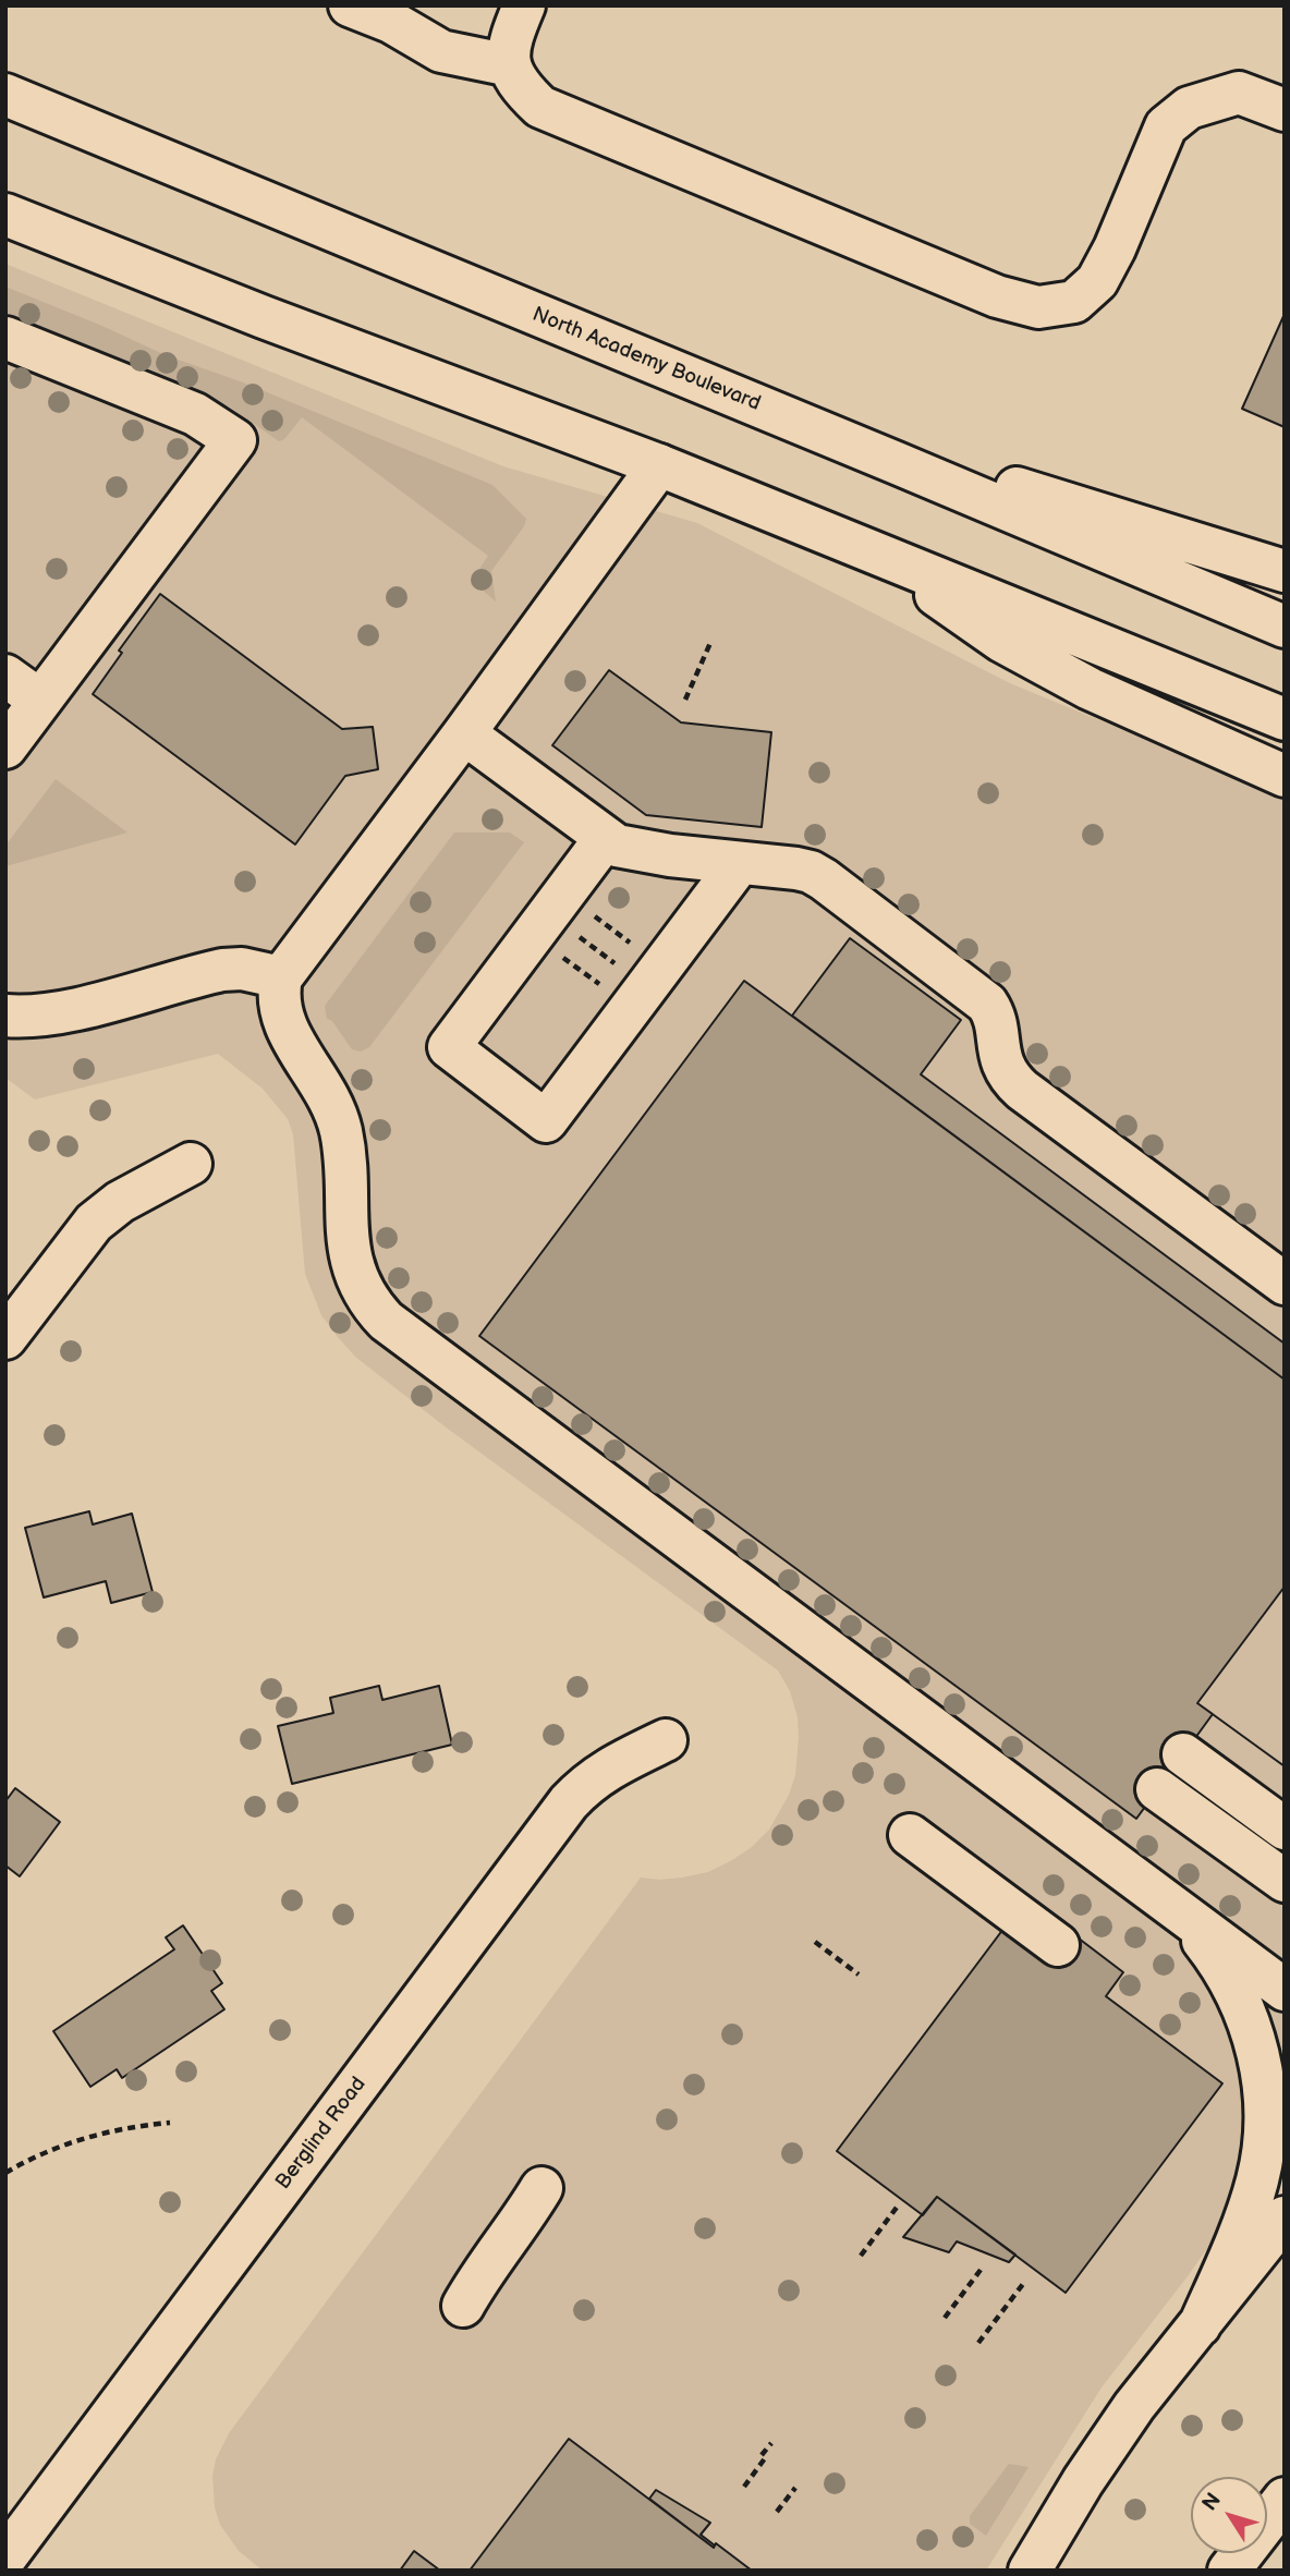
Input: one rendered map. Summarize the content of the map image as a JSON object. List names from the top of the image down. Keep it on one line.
{"streets":{"main road":["North Academy Boulevard","Berglind Road"]},"north":"top left"}
